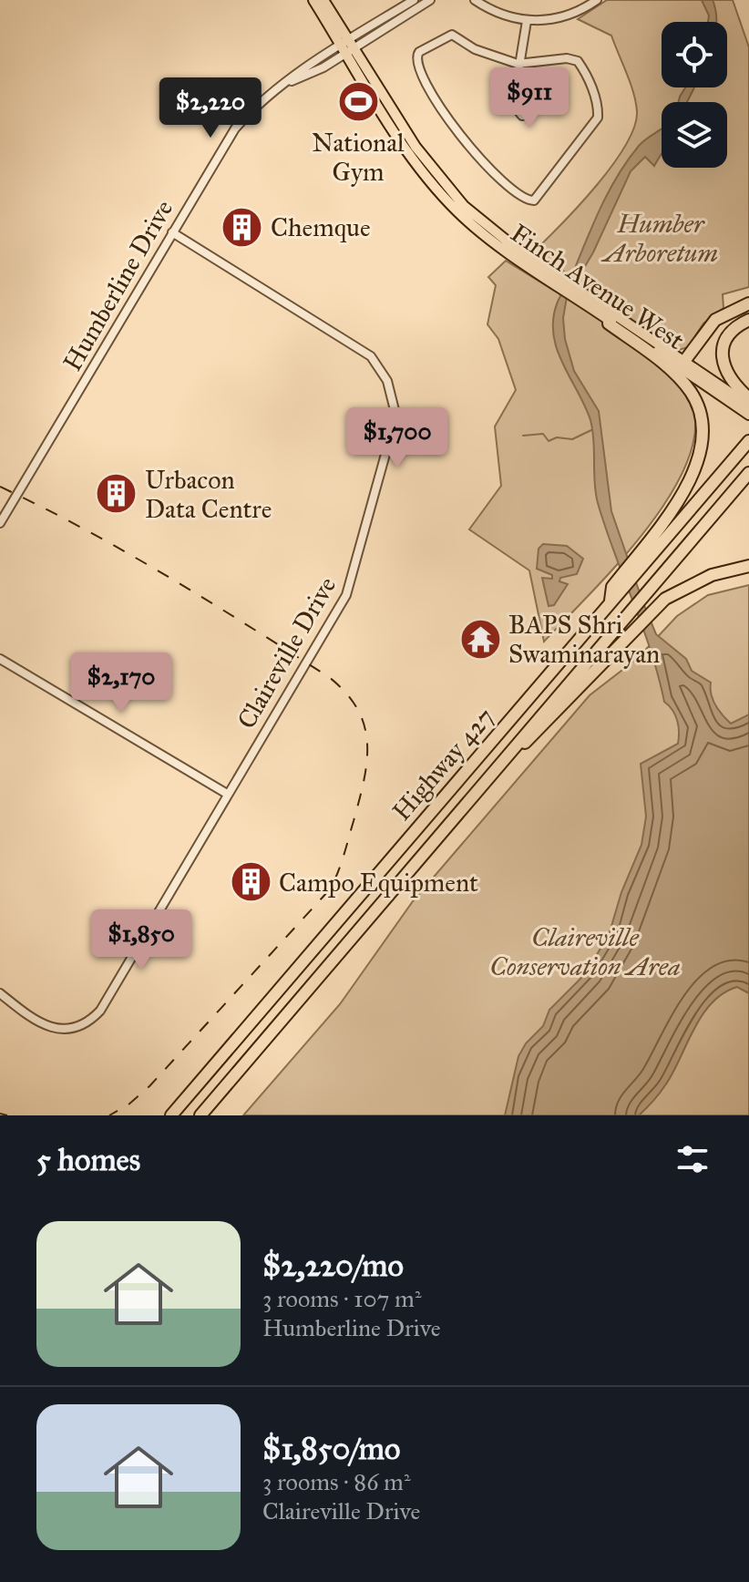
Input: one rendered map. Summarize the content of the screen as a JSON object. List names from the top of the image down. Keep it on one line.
{"streets":{"highway":["Highway 427"],"main road":["Finch Avenue West"],"street":["Humberline Drive","Claireville Drive"]},"crossings":[["Humberline Drive","Finch Avenue West"],["Humberline Drive","Claireville Drive"]],"parks":["Humber Arboretum","Claireville Conservation Area"],"places":{"sports":["National Gym"],"building":["Chemque","Urbacon Data Centre","Campo Equipment"],"temple":["BAPS Shri Swaminarayan"]},"page":{"price":["$911","$2,220","$1,700","$2,170","$1,850"],"heading":"5 homes","list":[{"name":"$2,220/mo","note":"3 rooms · 107 m² · Humberline Drive"},{"name":"$1,850/mo","note":"3 rooms · 86 m² · Claireville Drive"}]}}
